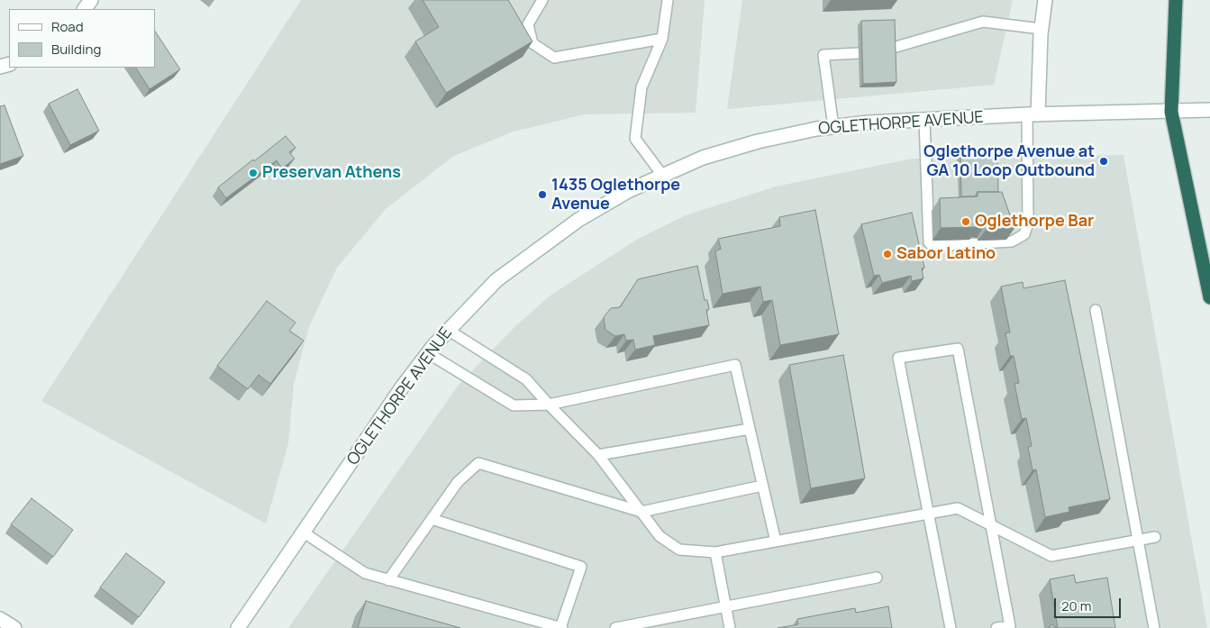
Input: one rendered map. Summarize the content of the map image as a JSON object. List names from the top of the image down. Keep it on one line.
{"streets":{"main road":["OGLETHORPE AVENUE"]},"places":["Oglethorpe Avenue at GA 10 Loop Outbound","Preservan Athens","1435 Oglethorpe Avenue","Oglethorpe Bar","Sabor Latino"],"legend":["Road","Building"],"scale_bar":"20 m"}
